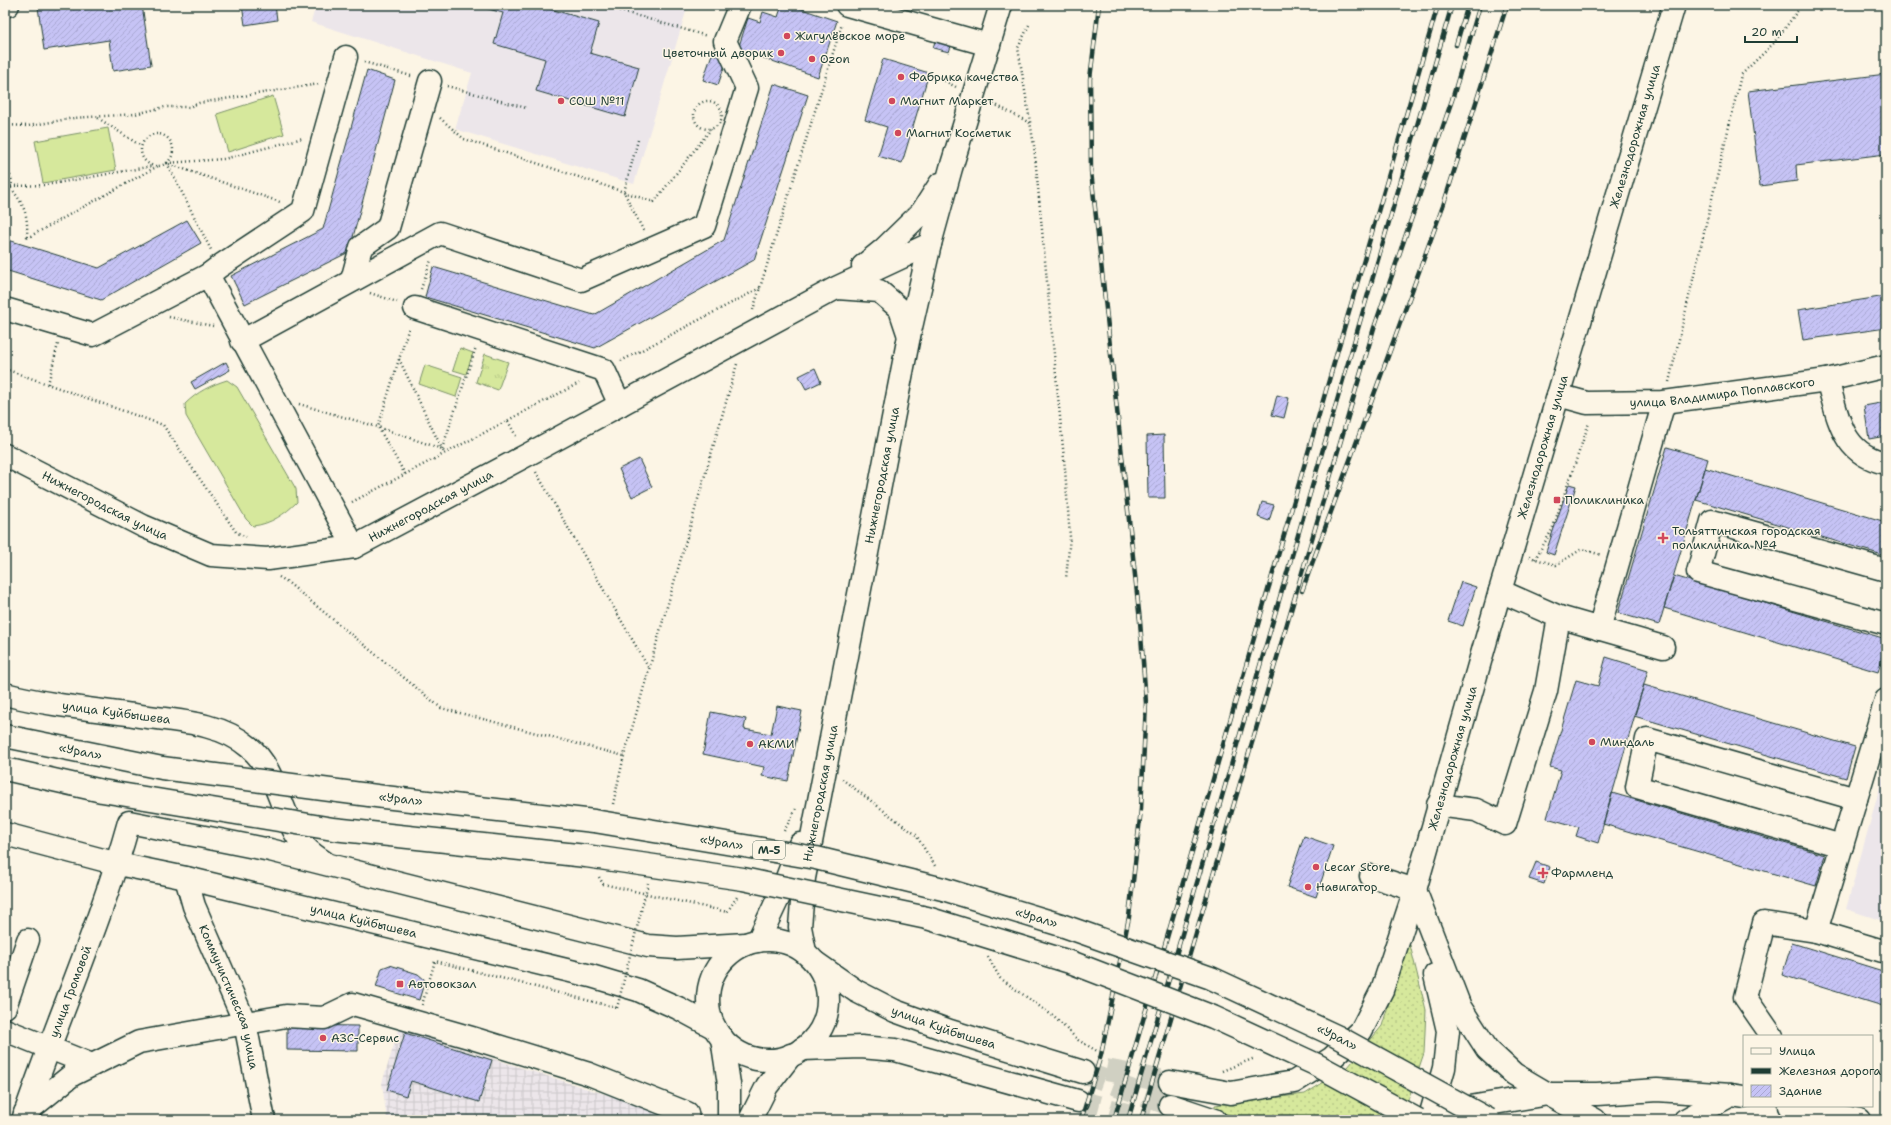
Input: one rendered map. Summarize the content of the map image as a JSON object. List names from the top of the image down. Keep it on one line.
{"streets":{"main road":["Железнодорожная улица","улица Владимира Поплавского","Нижнегородская улица","улица Куйбышева","«Урал»","М-5","улица Громовой","Коммунистическая улица"]},"crossings":[["Железнодорожная улица","улица Владимира Поплавского"],["Нижнегородская улица","улица Куйбышева"],["улица Куйбышева","улица Громовой"],["улица Куйбышева","Коммунистическая улица"]],"places":{"other":["Жигулёвское море","Цветочный дворик","Ozon","Фабрика качества","СОШ №11","Магнит Маркет","Магнит Косметик","Миндаль","АКМИ","Lecar Store","Навигатор","АЗС-Сервис"],"transit":["Поликлиника","Автовокзал"],"health":["Тольяттинская городская поликлиника №4","Фармленд"]},"legend":["Улица","Железная дорога","Здание"],"scale_bar":"20 m"}
